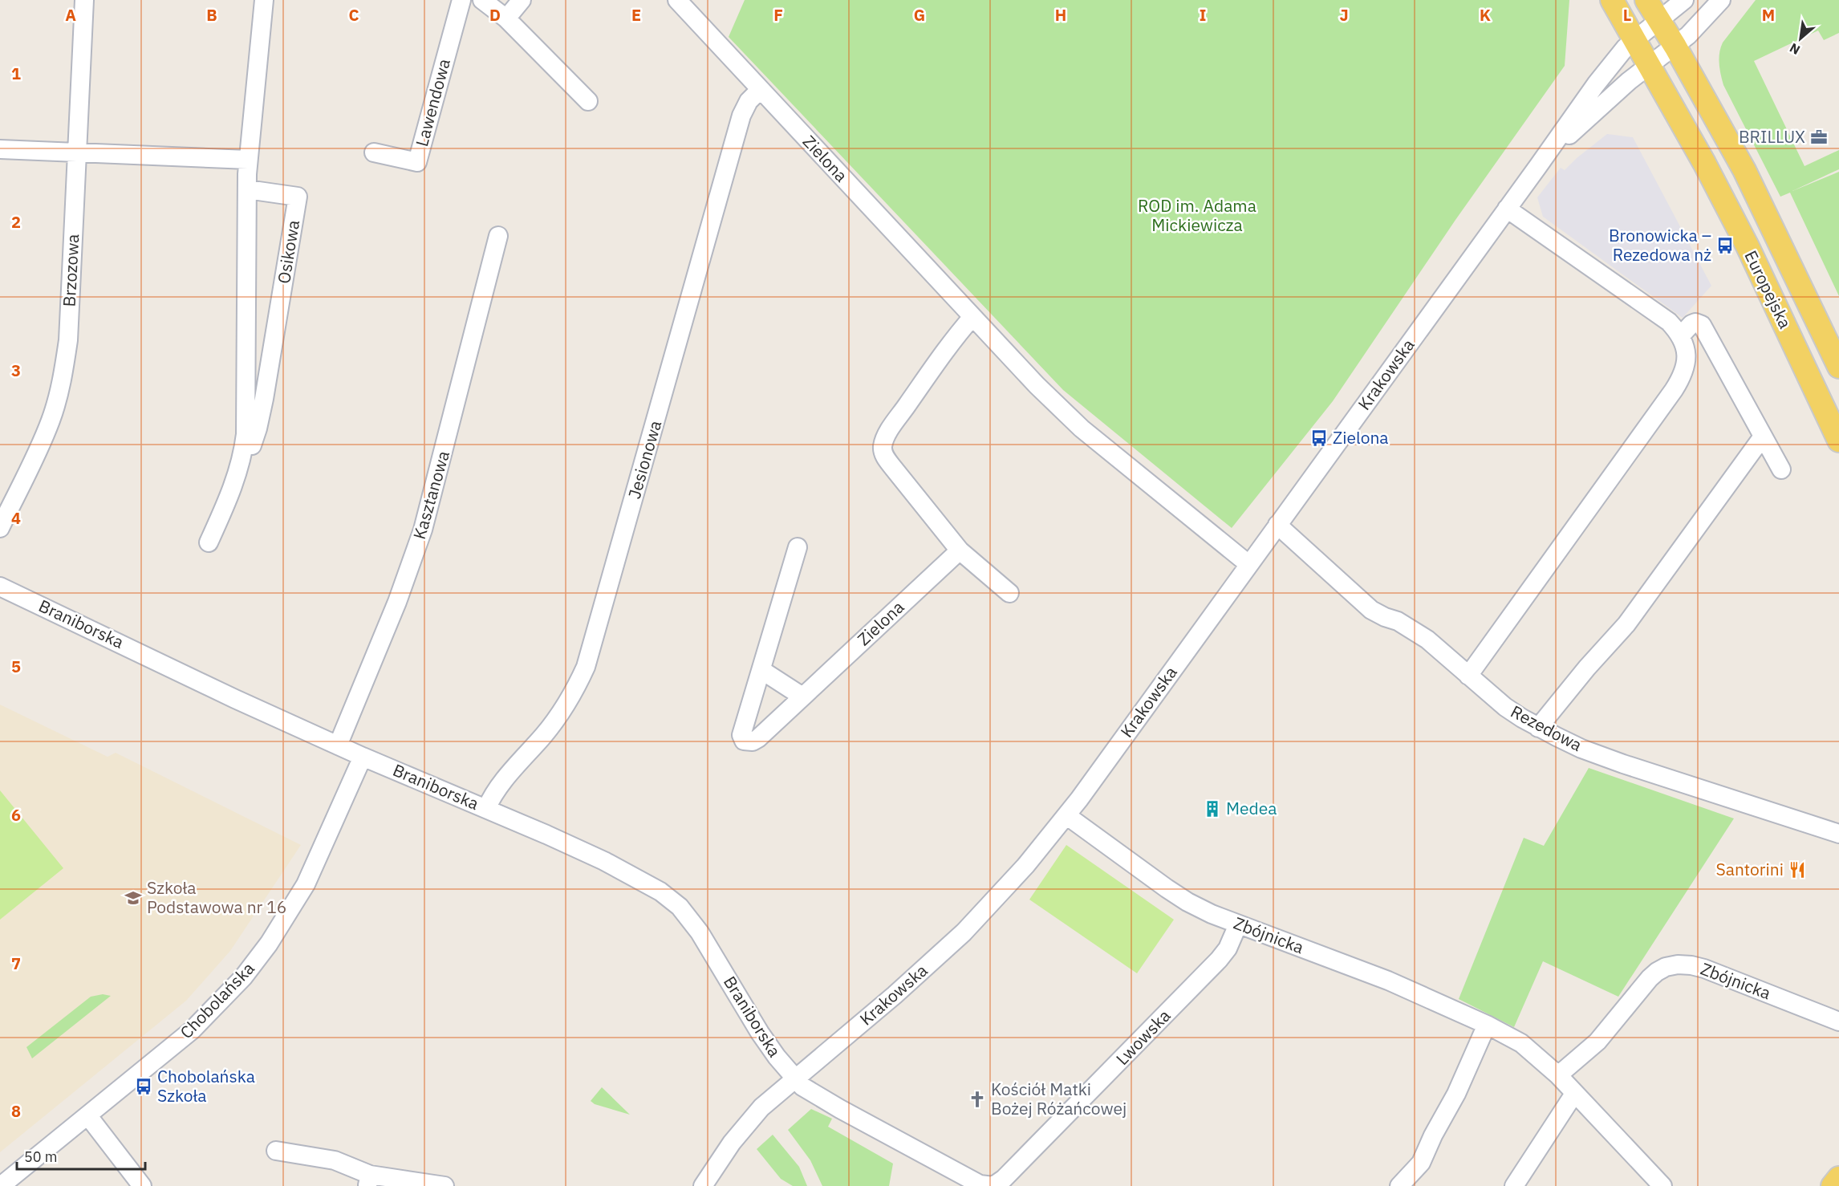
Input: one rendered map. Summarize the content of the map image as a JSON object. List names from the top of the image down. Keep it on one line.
{"streets":{"main road":["Europejska"],"street":["Lawendowa","Zielona","Osikowa","Brzozowa","Krakowska","Jesionowa","Kasztanowa","Braniborska","Rezedowa","Zbójnicka","Chobolańska","Lwowska"]},"crossings":[["Zielona","Krakowska"],["Zielona","Jesionowa"],["Europejska","Krakowska"],["Krakowska","Braniborska"],["Krakowska","Rezedowa"],["Krakowska","Zbójnicka"],["Krakowska","Lwowska"],["Jesionowa","Braniborska"],["Kasztanowa","Braniborska"],["Braniborska","Chobolańska"],["Braniborska","Lwowska"],["Zbójnicka","Lwowska"]],"parks":["ROD im. Adama Mickiewicza"],"places":{"office":["BRILLUX"],"bus stop":["Bronowicka – Rezedowa nż","Zielona","Chobolańska Szkoła"],"building":["Medea"],"restaurant":["Santorini"],"school or university":["Szkoła Podstawowa nr 16"],"church":["Kościół Matki Bożej Różańcowej"]},"scale_bar":"50 m","north":"bottom left","grid":{"columns":["A","B","C","D","E","F","G","H","I","J","K","L","M"],"rows":["1","2","3","4","5","6","7","8"]}}
